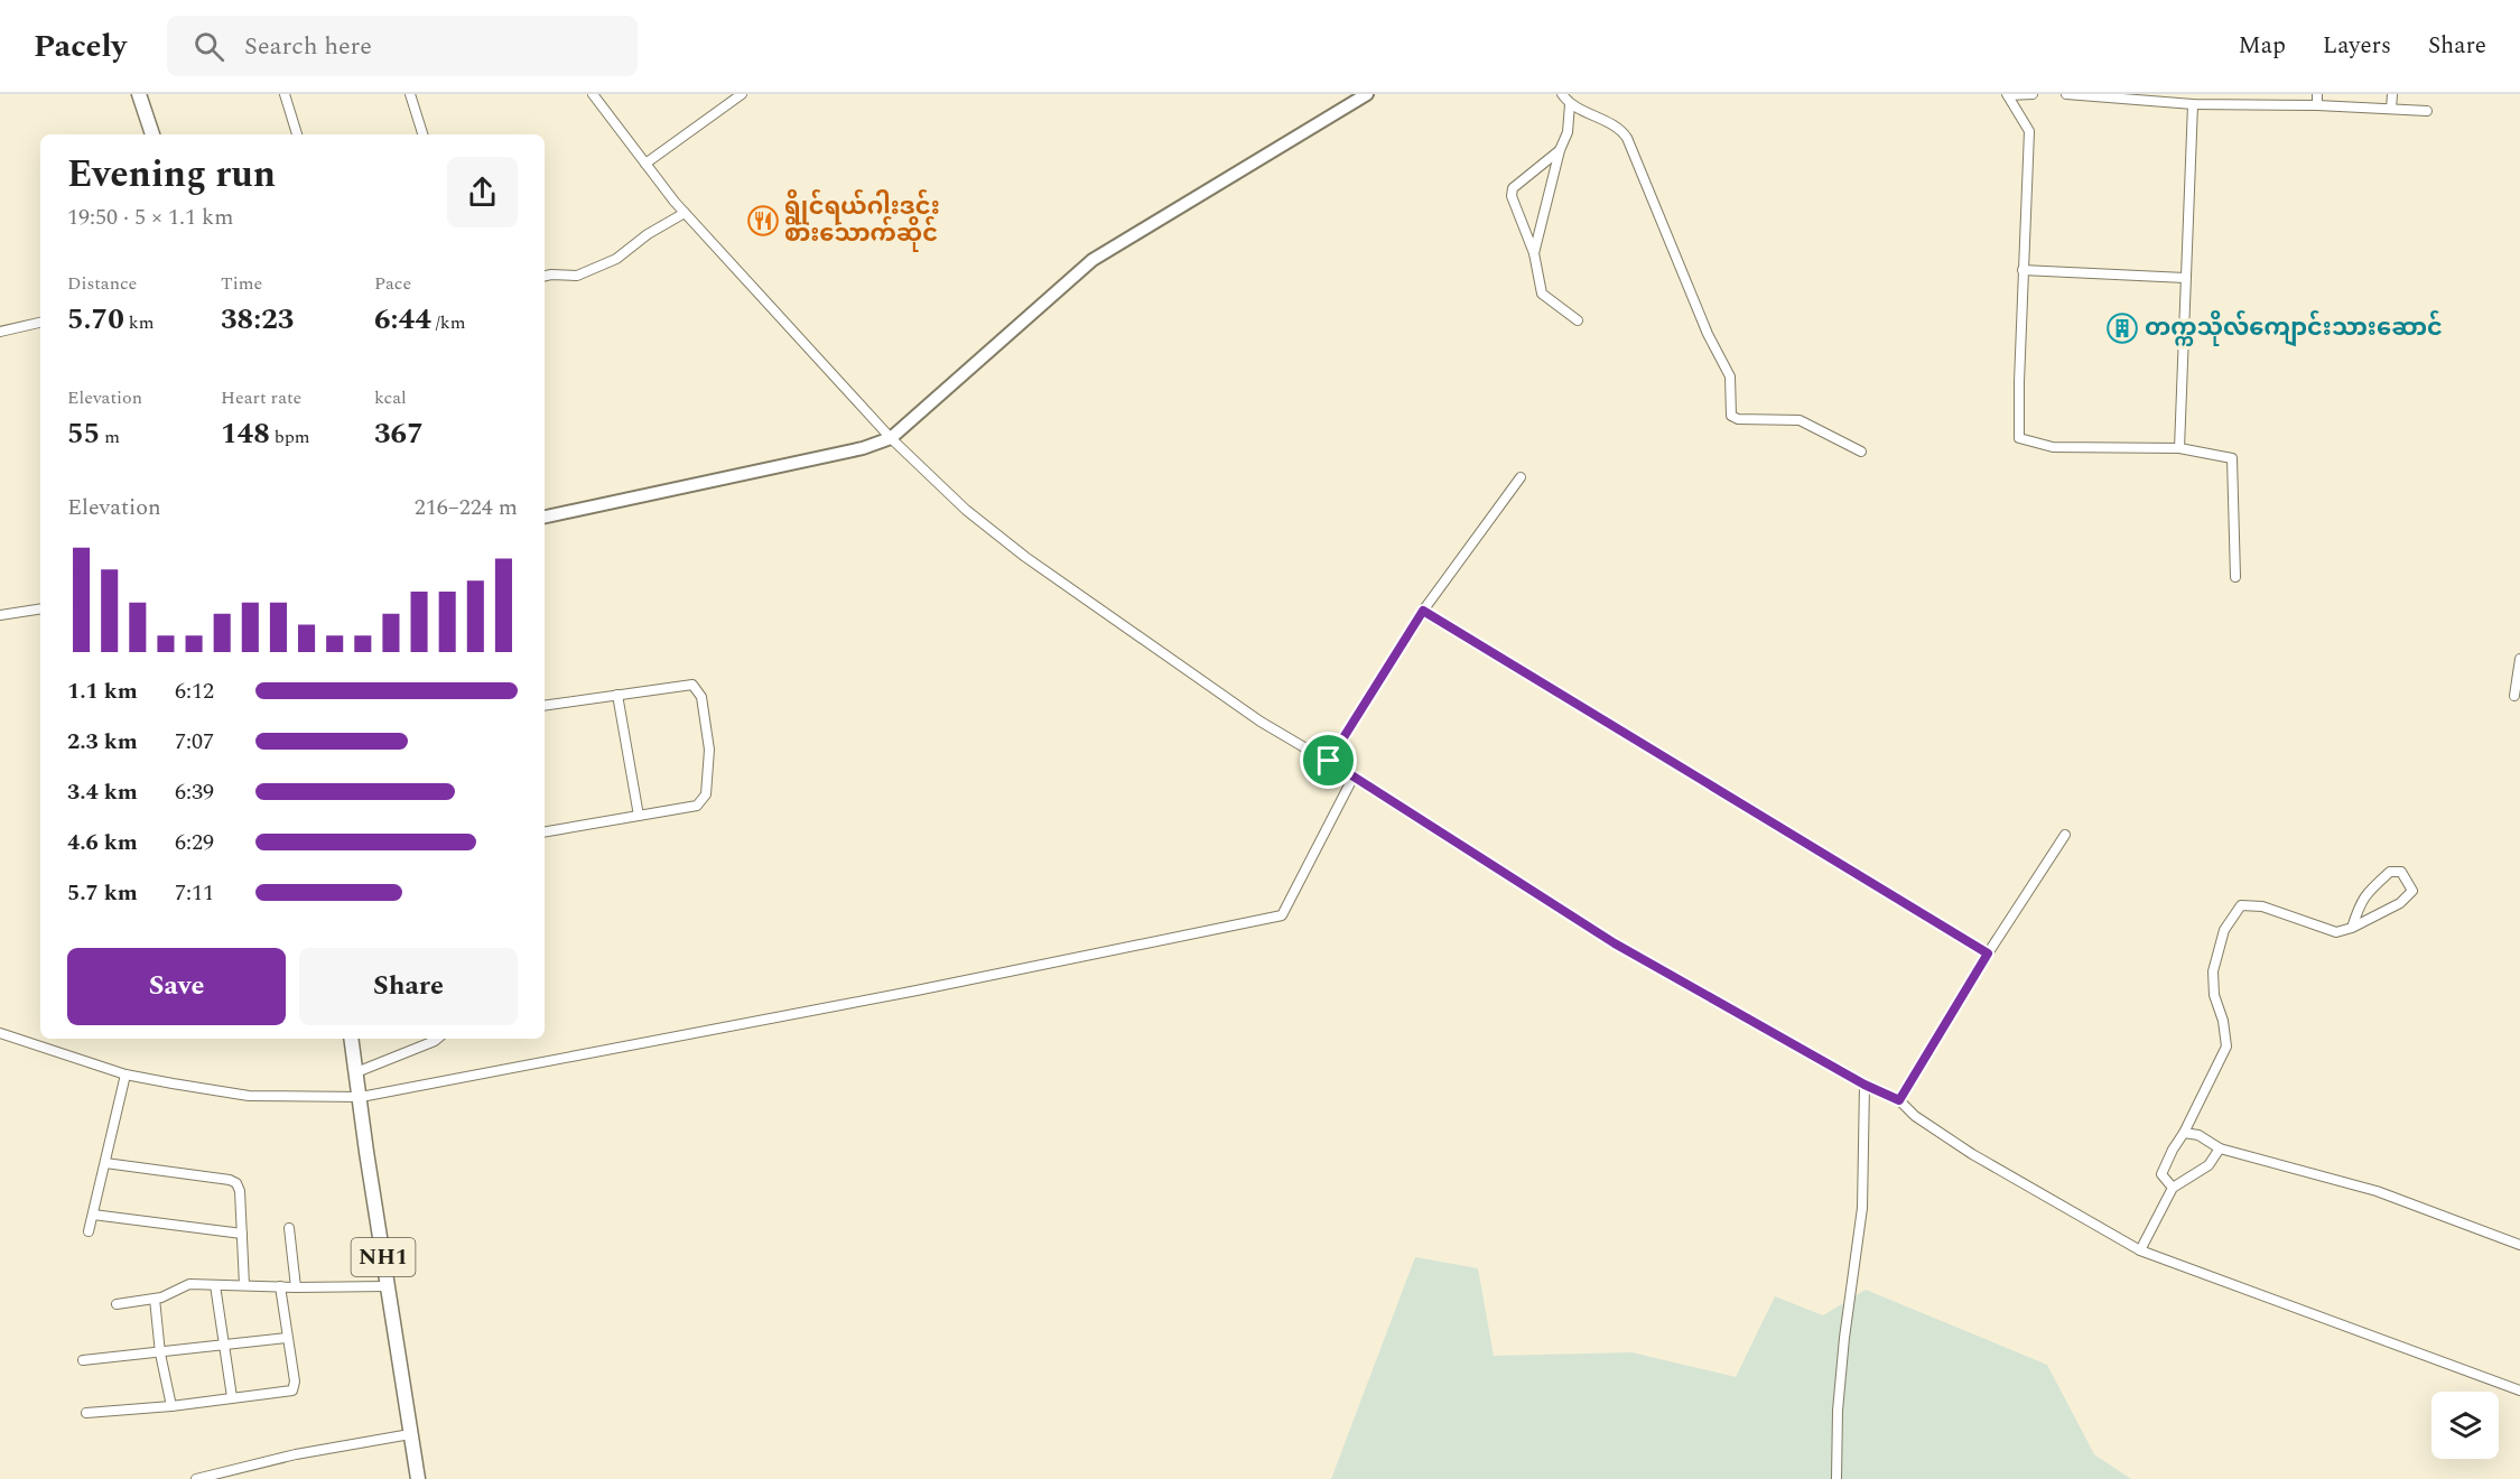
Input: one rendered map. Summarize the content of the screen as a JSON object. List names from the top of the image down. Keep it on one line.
{"streets":{"highway":["NH1"]},"places":{"restaurant":["ရွိုင်ရယ်ဂါးဒင်း စားသောက်ဆိုင်"],"building":["တက္ကသိုလ်ကျောင်းသားဆောင်"]},"page":{"header":"Pacely","search":"Search here","nav":["Map","Layers","Share"],"heading":["Evening run","19:50 · 5 × 1.1 km"],"stats":[["Distance","5.70 km"],["Time","38:23"],["Pace","6:44 /km"],["Elevation","55 m"],["Heart rate","148 bpm"],["kcal","367"]],"chart":["Elevation","216–224 m"],"list":[{"name":"1.1 km","note":"6:12"},{"name":"2.3 km","note":"7:07"},{"name":"3.4 km","note":"6:39"},{"name":"4.6 km","note":"6:29"},{"name":"5.7 km","note":"7:11"}],"buttons":["Save","Share"]}}
